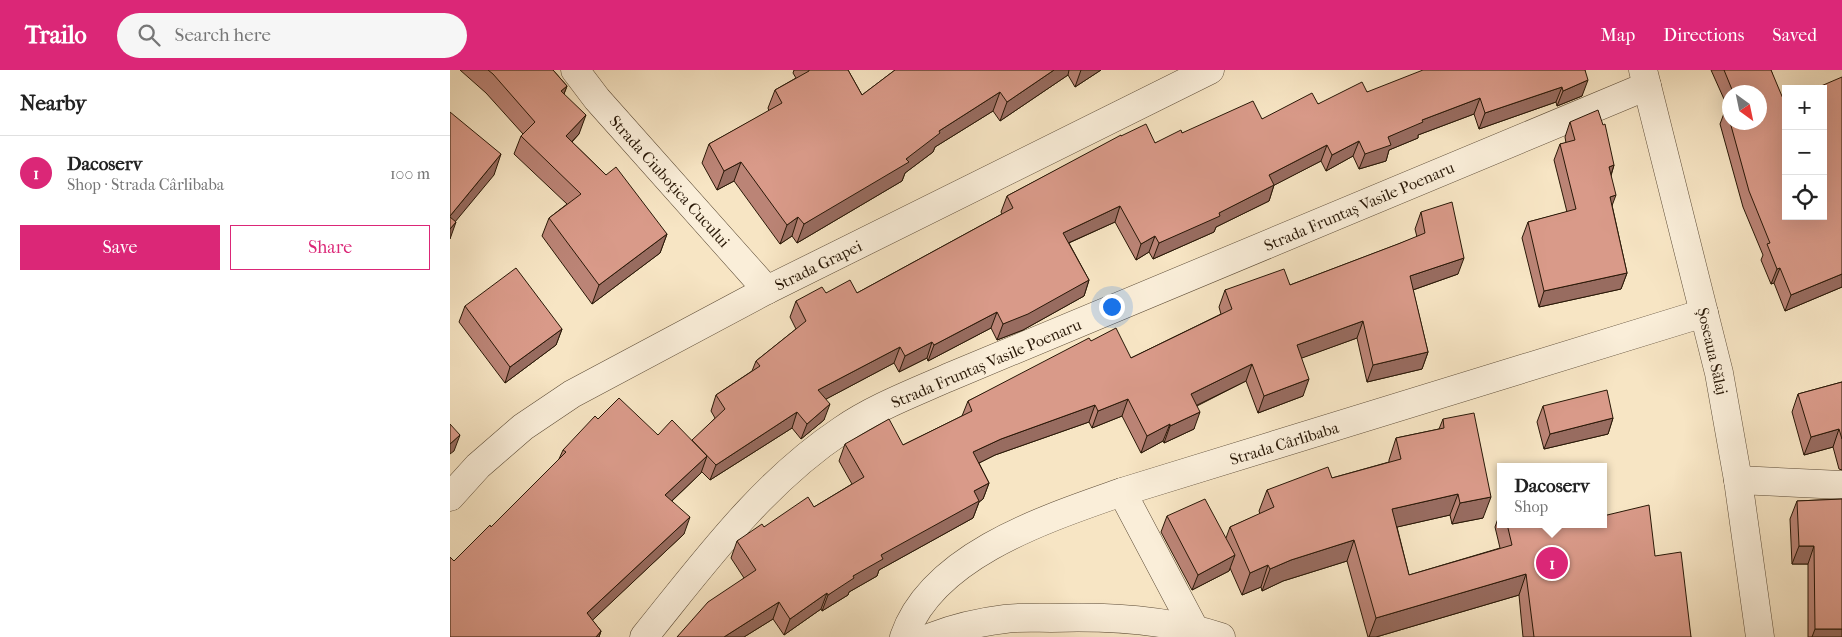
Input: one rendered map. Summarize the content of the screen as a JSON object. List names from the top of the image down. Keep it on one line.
{"streets":{"street":["Strada Ciuboțica Cucului","Strada Fruntaș Vasile Poenaru","Strada Grapei","Șoseaua Sălaj","Strada Cârlibaba"]},"crossings":[["Strada Ciuboțica Cucului","Strada Grapei"],["Strada Fruntaș Vasile Poenaru","Șoseaua Sălaj"],["Șoseaua Sălaj","Strada Cârlibaba"]],"north":"bottom right","page":{"header":"Trailo","search":"Search here","nav":["Map","Directions","Saved"],"heading":"Nearby","map_buttons":["+","−"],"list":[{"mark":"1","name":"Dacoserv","note":"Shop · Strada Cârlibaba","value":"100 m"}],"buttons":["Save","Share"],"popup":["Dacoserv","Shop"],"pins":"1"}}
